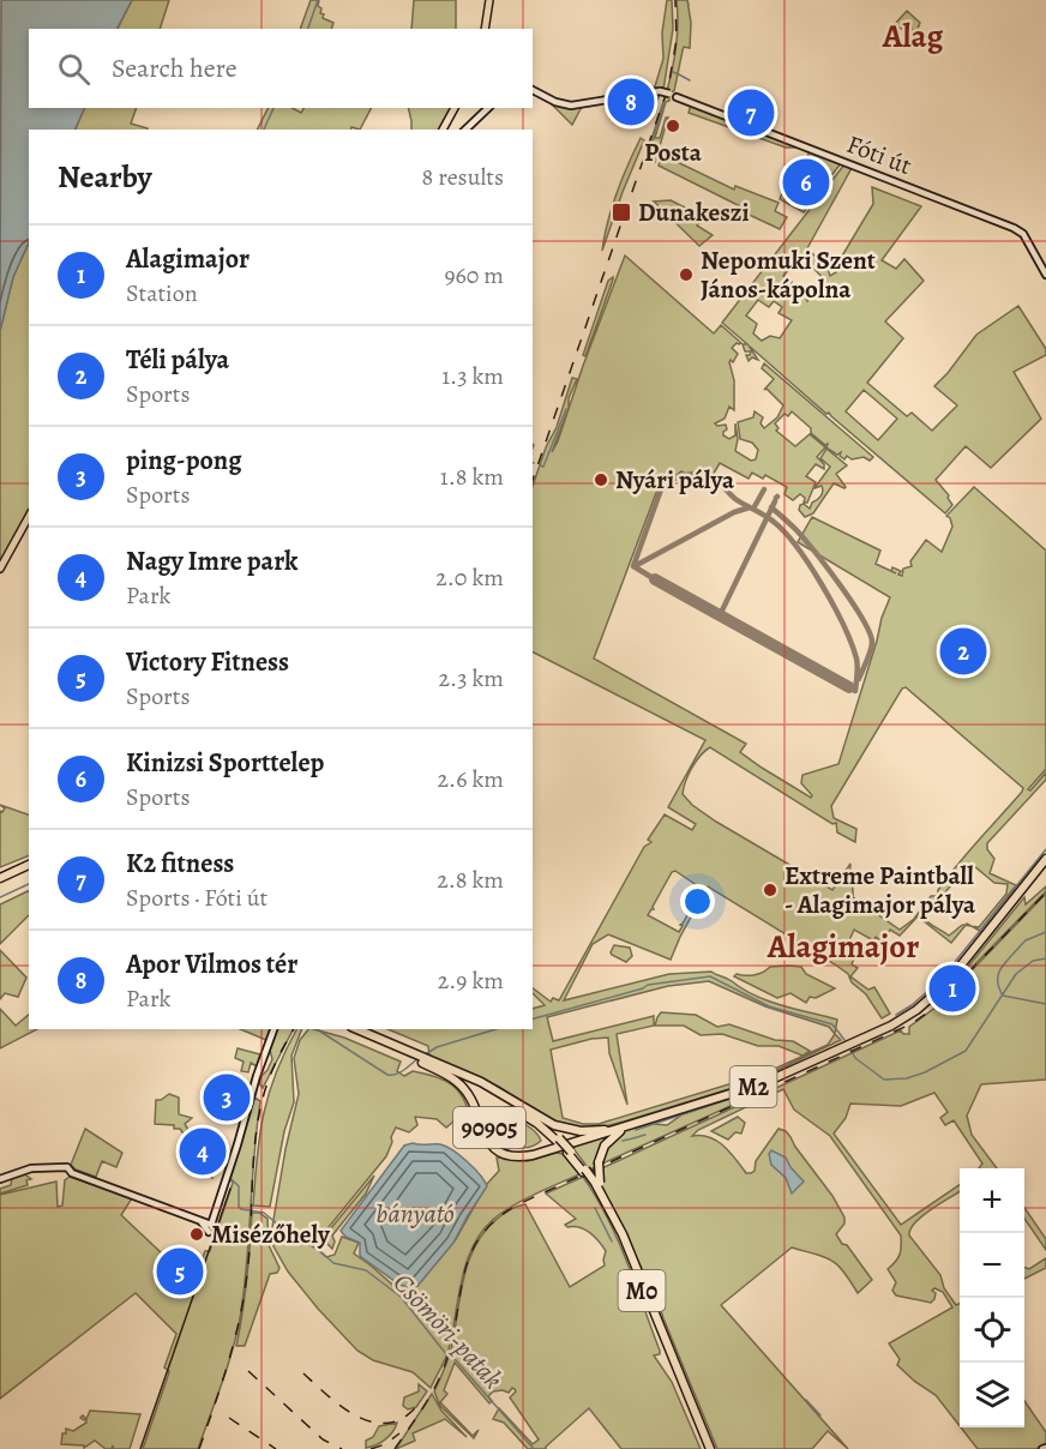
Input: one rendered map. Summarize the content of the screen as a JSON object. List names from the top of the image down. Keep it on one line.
{"streets":{"highway":["M2","90905","M0"],"main road":["Fóti út"]},"crossings":[["M2","90905"],["M2","M0"],["90905","M0"]],"districts":["Alag","Alagimajor"],"water":["bányató","Csömöri-patak"],"places":{"other":["Posta","Nepomuki Szent János-kápolna","Nyári pálya","Extreme Paintball - Alagimajor pálya","Misézőhely"],"transit":["Dunakeszi"]},"page":{"search":"Search here","pins":["8","7","6","2","1","3","4","5"],"heading":["Nearby","8 results"],"list":[{"mark":"1","name":"Alagimajor","note":"Station","value":"960 m"},{"mark":"2","name":"Téli pálya","note":"Sports","value":"1.3 km"},{"mark":"3","name":"ping-pong","note":"Sports","value":"1.8 km"},{"mark":"4","name":"Nagy Imre park","note":"Park","value":"2.0 km"},{"mark":"5","name":"Victory Fitness","note":"Sports","value":"2.3 km"},{"mark":"6","name":"Kinizsi Sporttelep","note":"Sports","value":"2.6 km"},{"mark":"7","name":"K2 fitness","note":"Sports · Fóti út","value":"2.8 km"},{"mark":"8","name":"Apor Vilmos tér","note":"Park","value":"2.9 km"}],"map_buttons":["+","−"]}}
